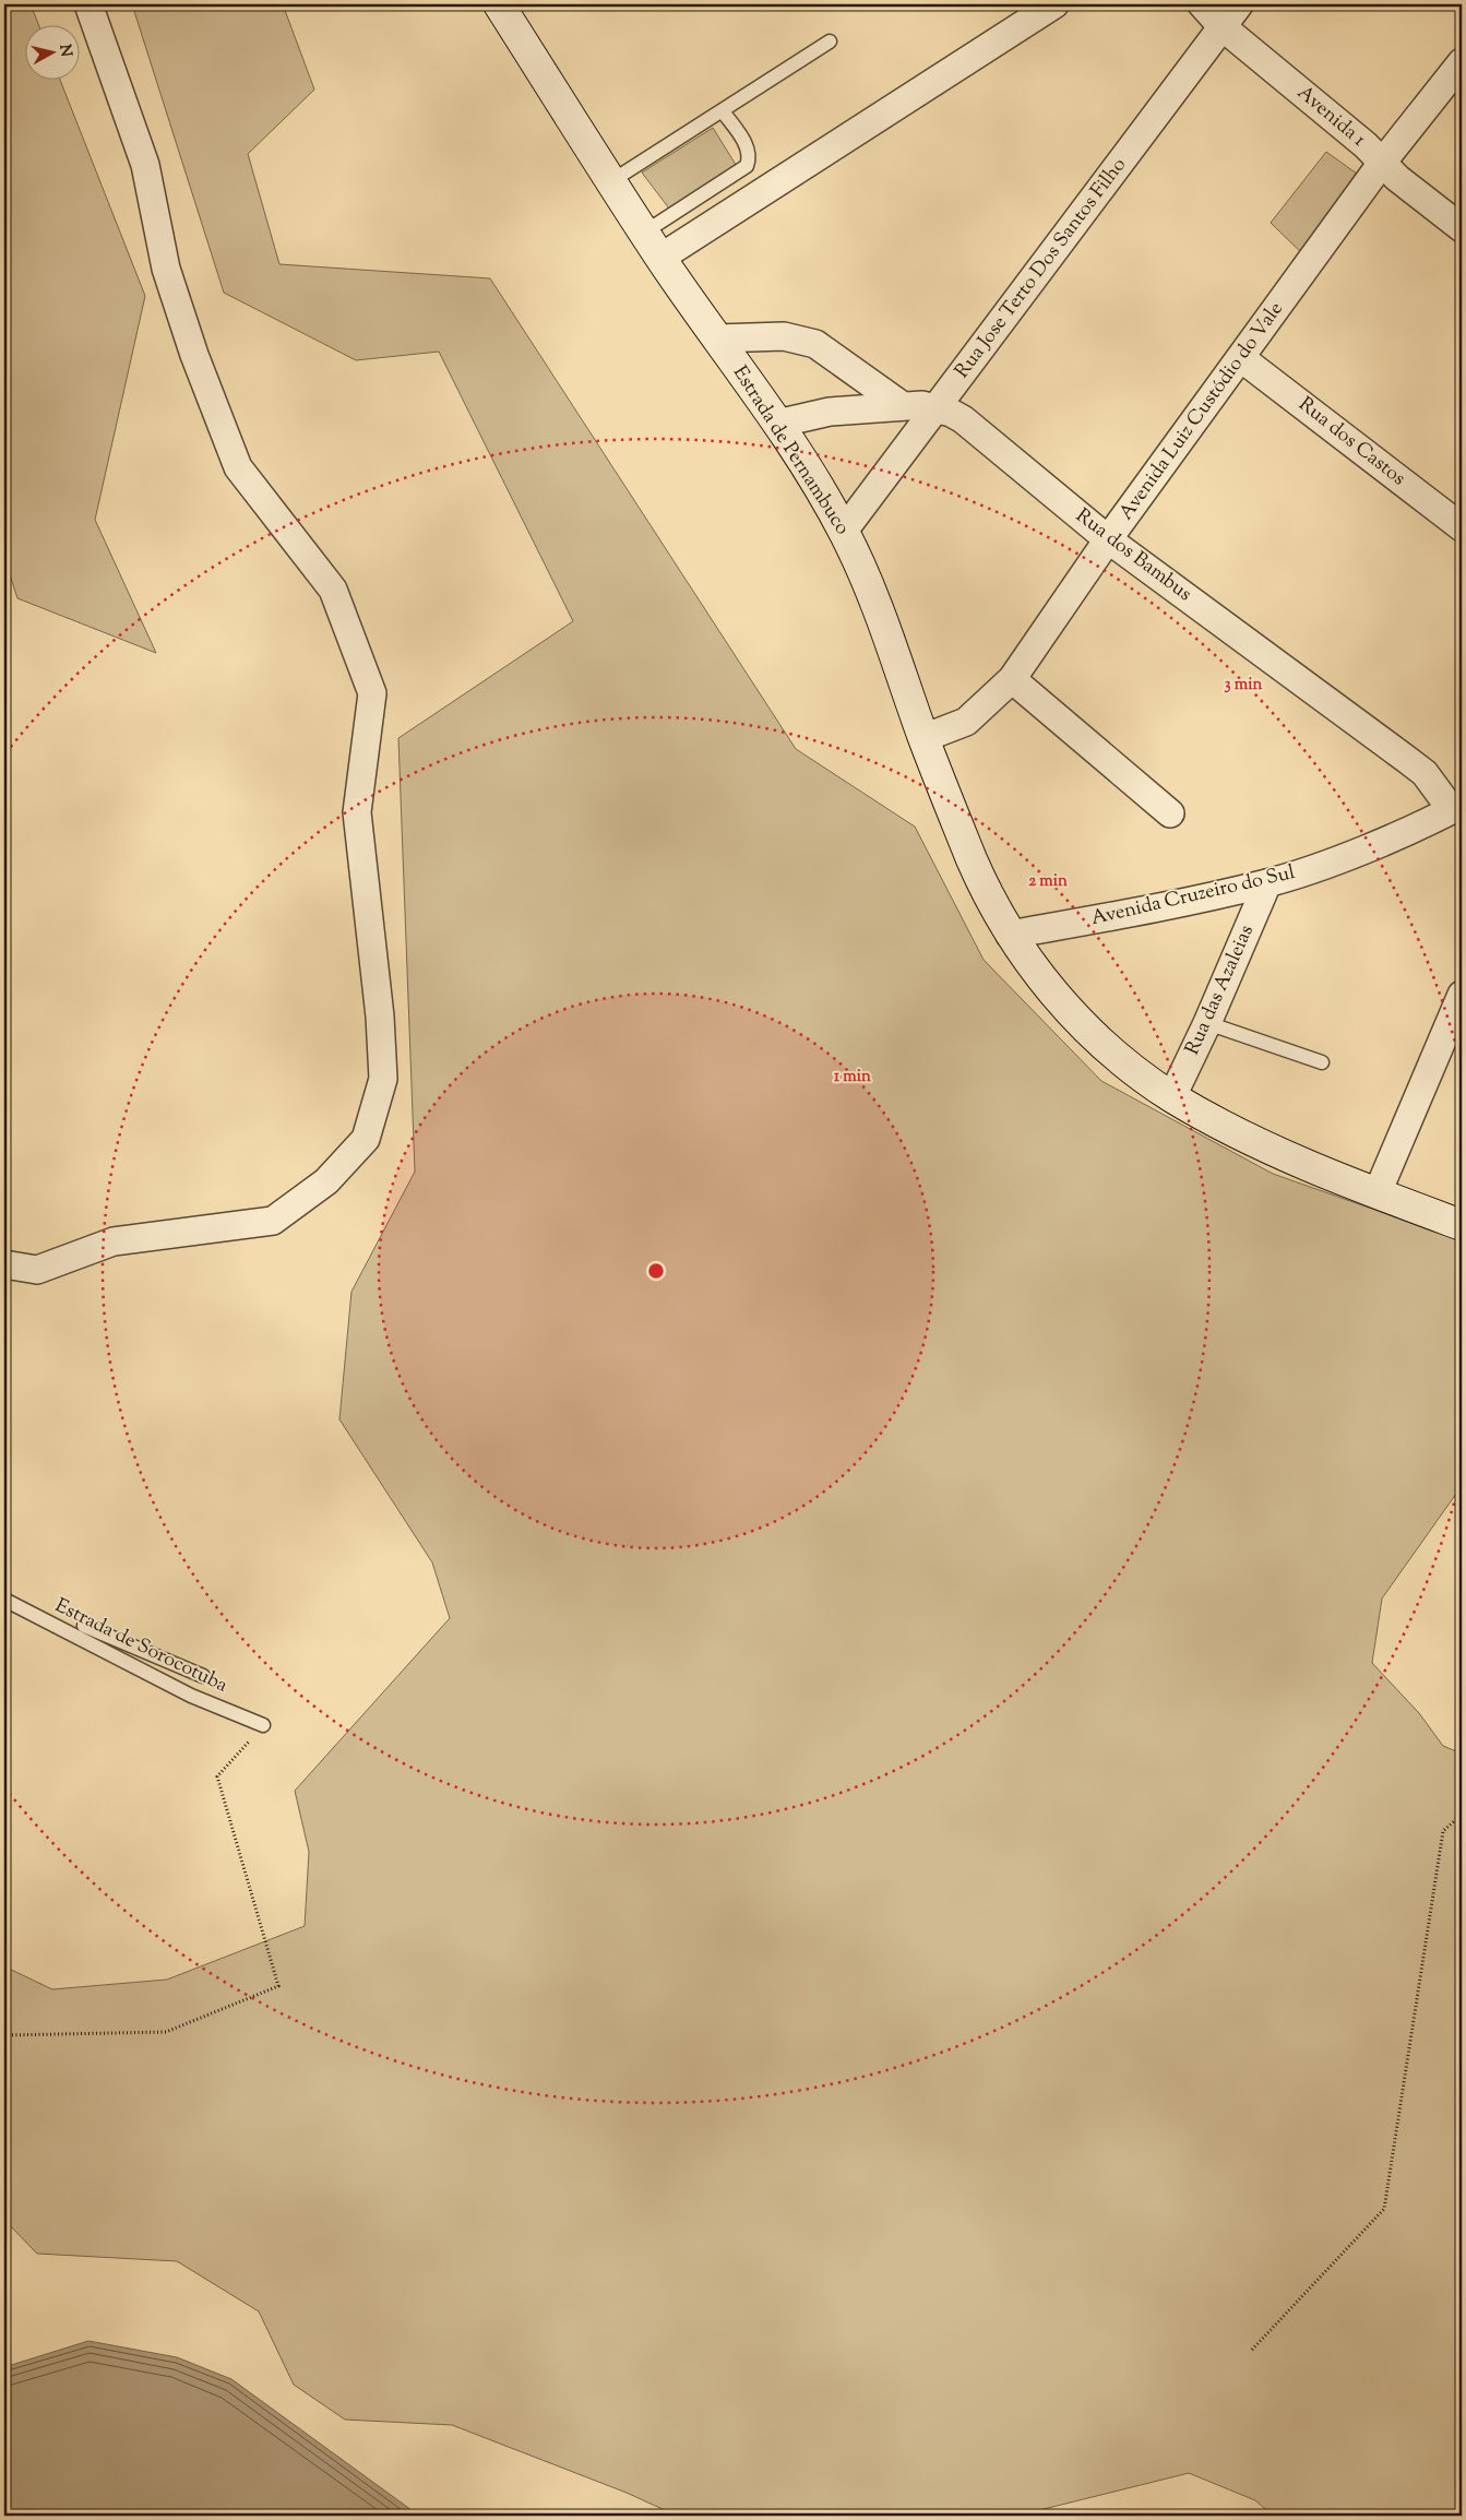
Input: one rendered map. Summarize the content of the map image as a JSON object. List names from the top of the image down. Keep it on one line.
{"streets":{"main road":["Estrada de Pernambuco"],"street":["Avenida 1","Rua Jose Terto Dos Santos Filho","Avenida Luiz Custódio do Vale","Rua dos Castos","Rua dos Bambus","Avenida Cruzeiro do Sul","Rua das Azaleias"],"lane":["Estrada de Sorocotuba"]},"crossings":[["Avenida 1","Rua Jose Terto Dos Santos Filho"],["Avenida 1","Avenida Luiz Custódio do Vale"],["Rua Jose Terto Dos Santos Filho","Estrada de Pernambuco"],["Rua Jose Terto Dos Santos Filho","Rua dos Bambus"],["Avenida Luiz Custódio do Vale","Rua dos Castos"],["Avenida Luiz Custódio do Vale","Estrada de Pernambuco"],["Avenida Luiz Custódio do Vale","Rua dos Bambus"],["Estrada de Pernambuco","Rua dos Bambus"],["Estrada de Pernambuco","Avenida Cruzeiro do Sul"],["Estrada de Pernambuco","Rua das Azaleias"],["Rua dos Bambus","Avenida Cruzeiro do Sul"],["Avenida Cruzeiro do Sul","Rua das Azaleias"]],"north":"right","rings":["3 min","2 min","1 min"]}
